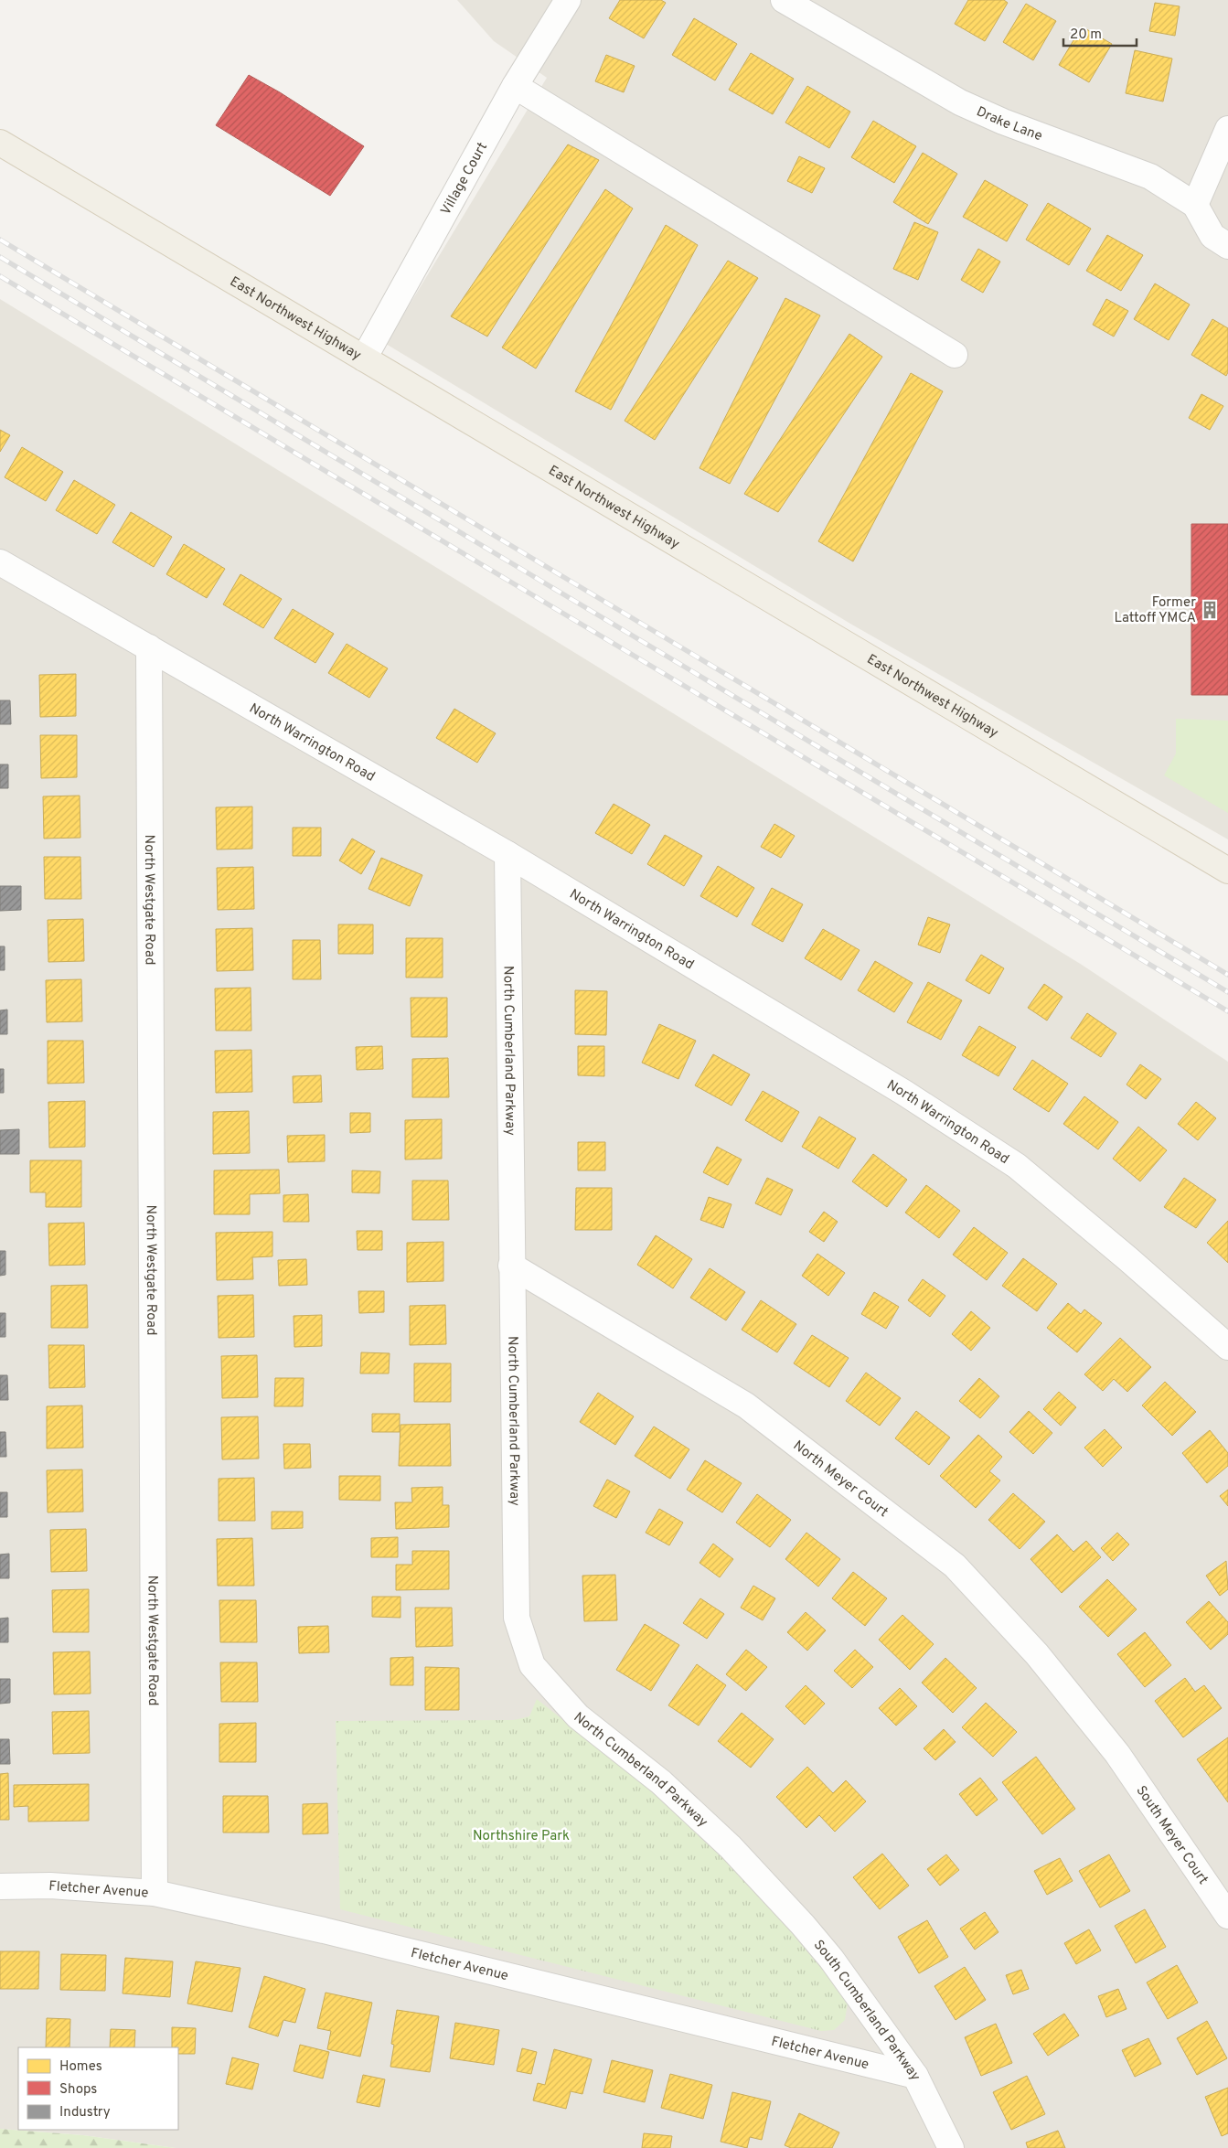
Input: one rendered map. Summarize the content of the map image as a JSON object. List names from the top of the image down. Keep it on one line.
{"streets":{"main road":["East Northwest Highway"],"street":["Drake Lane","Village Court","North Warrington Road","North Westgate Road","North Cumberland Parkway","North Meyer Court","South Meyer Court","Fletcher Avenue","South Cumberland Parkway"]},"crossings":[["Village Court","East Northwest Highway"],["North Warrington Road","North Westgate Road"],["North Warrington Road","North Cumberland Parkway"],["North Westgate Road","Fletcher Avenue"],["North Cumberland Parkway","North Meyer Court"],["North Cumberland Parkway","South Cumberland Parkway"],["North Meyer Court","South Meyer Court"],["Fletcher Avenue","South Cumberland Parkway"]],"parks":["Northshire Park"],"places":{"building":["Former Lattoff YMCA"]},"legend":["Homes","Shops","Industry"],"scale_bar":"20 m"}
